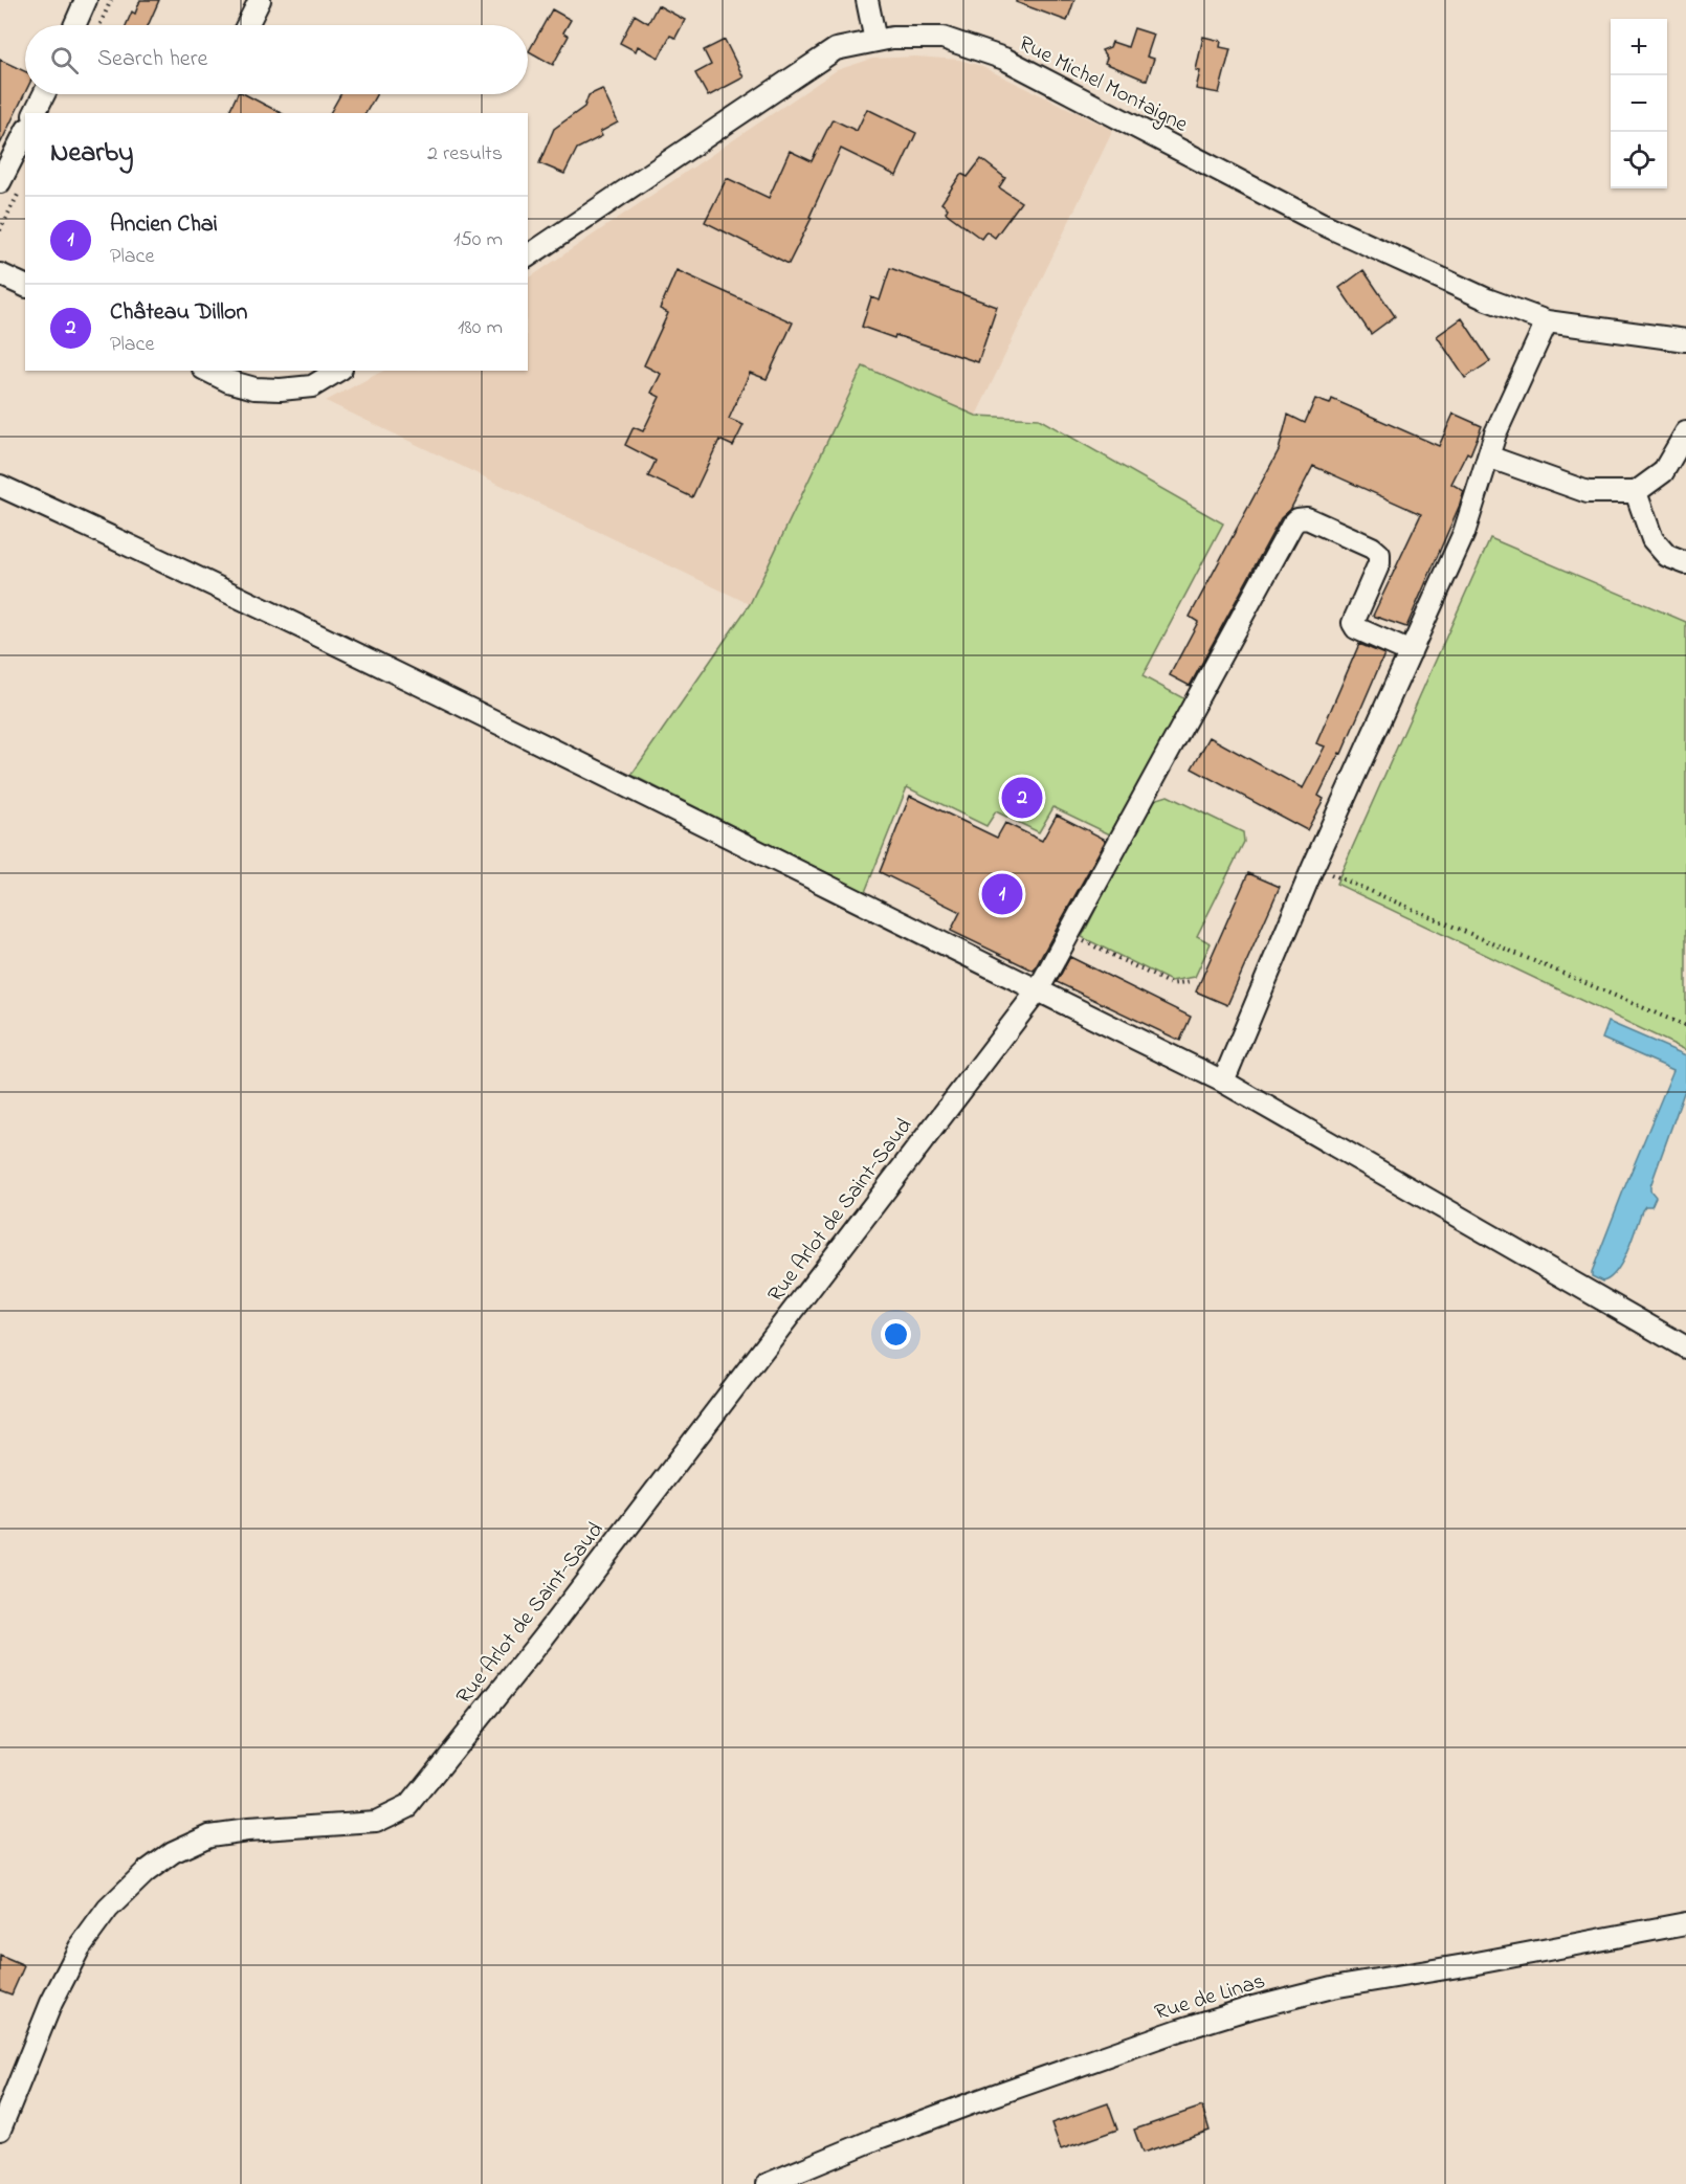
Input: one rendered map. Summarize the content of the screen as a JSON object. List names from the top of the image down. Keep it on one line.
{"streets":{"street":["Rue Michel Montaigne","Rue Arlot de Saint-Saud","Rue de Linas"]},"page":{"map_buttons":["+","−"],"search":"Search here","heading":["Nearby","2 results"],"list":[{"mark":"1","name":"Ancien Chai","note":"Place","value":"150 m"},{"mark":"2","name":"Château Dillon","note":"Place","value":"180 m"}],"pins":["2","1"]}}
